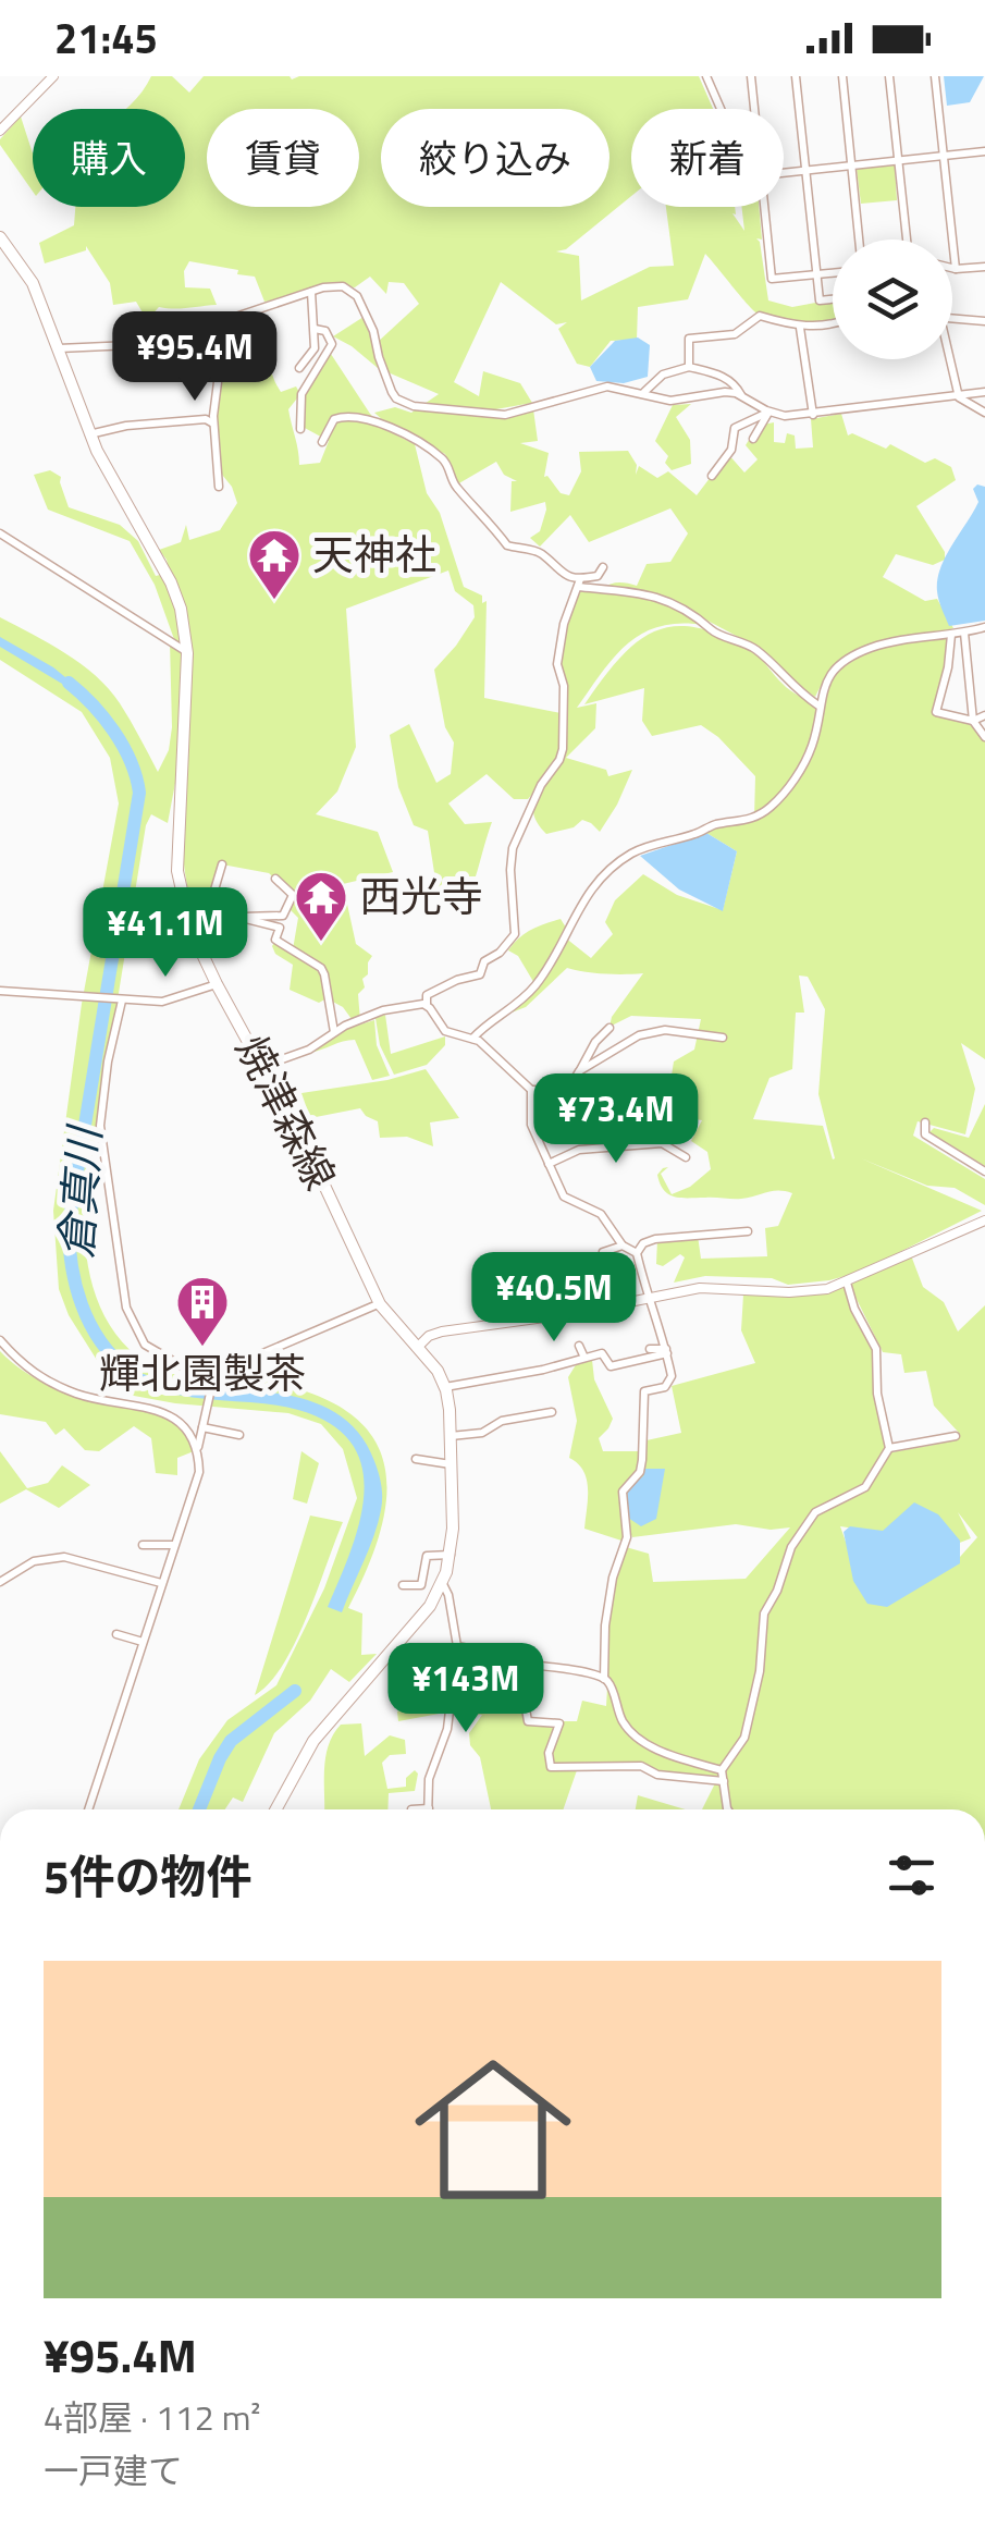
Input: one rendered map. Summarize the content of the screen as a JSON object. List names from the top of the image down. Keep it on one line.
{"streets":{"main road":["焼津森線"]},"water":["倉真川"],"places":{"temple":["天神社","西光寺"],"building":["輝北園製茶"]},"page":{"status":"21:45","chip":["購入","賃貸","絞り込み","新着"],"price":["¥95.4M","¥41.1M","¥73.4M","¥40.5M","¥143M"],"heading":"5件の物件","list":[{"name":"¥95.4M","note":"4部屋 · 112 m² · 一戸建て"}]}}
